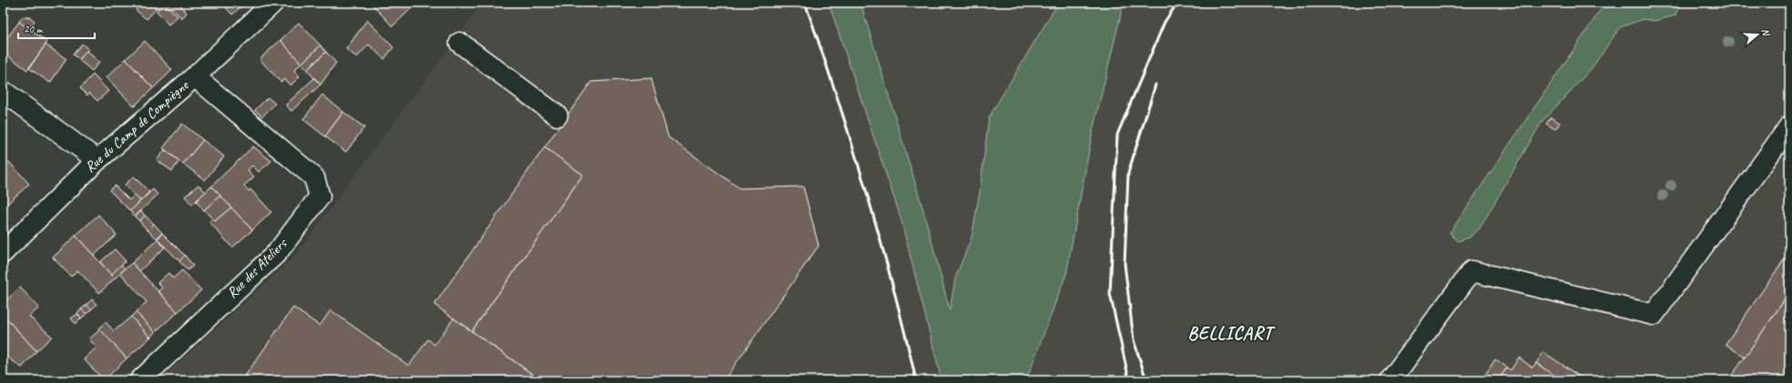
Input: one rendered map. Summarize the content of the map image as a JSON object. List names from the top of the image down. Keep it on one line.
{"streets":{"street":["Rue du Camp de Compiègne","Rue des Ateliers"]},"crossings":[["Rue du Camp de Compiègne","Rue des Ateliers"]],"districts":["BELLICART"],"scale_bar":"20 m","north":"right"}
